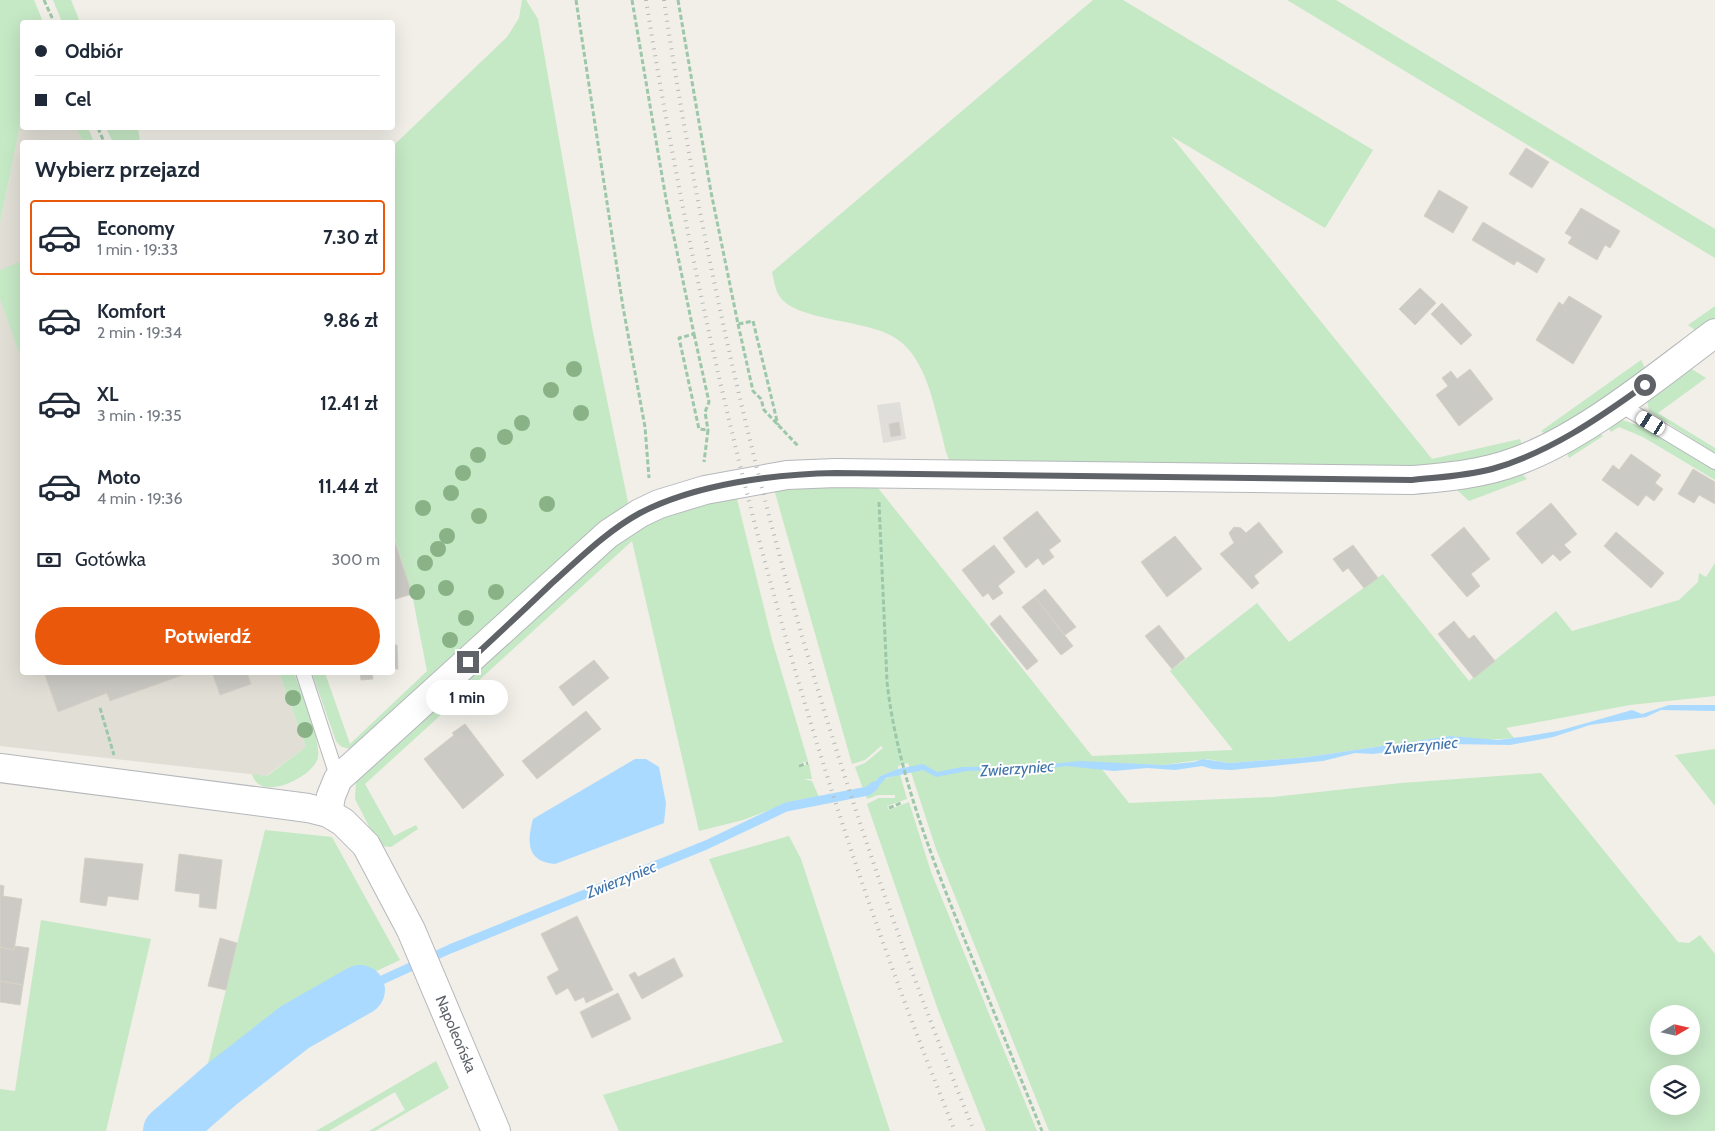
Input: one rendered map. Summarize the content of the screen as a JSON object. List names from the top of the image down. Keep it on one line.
{"streets":{"street":["Napoleońska"]},"water":["Zwierzyniec"],"north":"right","page":{"banner":["Odbiór","Cel"],"heading":"Wybierz przejazd","list":[{"name":"Economy","note":"1 min · 19:33","value":"7.30 zł"},{"name":"Komfort","note":"2 min · 19:34","value":"9.86 zł"},{"name":"XL","note":"3 min · 19:35","value":"12.41 zł"},{"name":"Moto","note":"4 min · 19:36","value":"11.44 zł"}],"pay":["Gotówka","300 m"],"buttons":"Potwierdź","bubble":"1 min"}}
